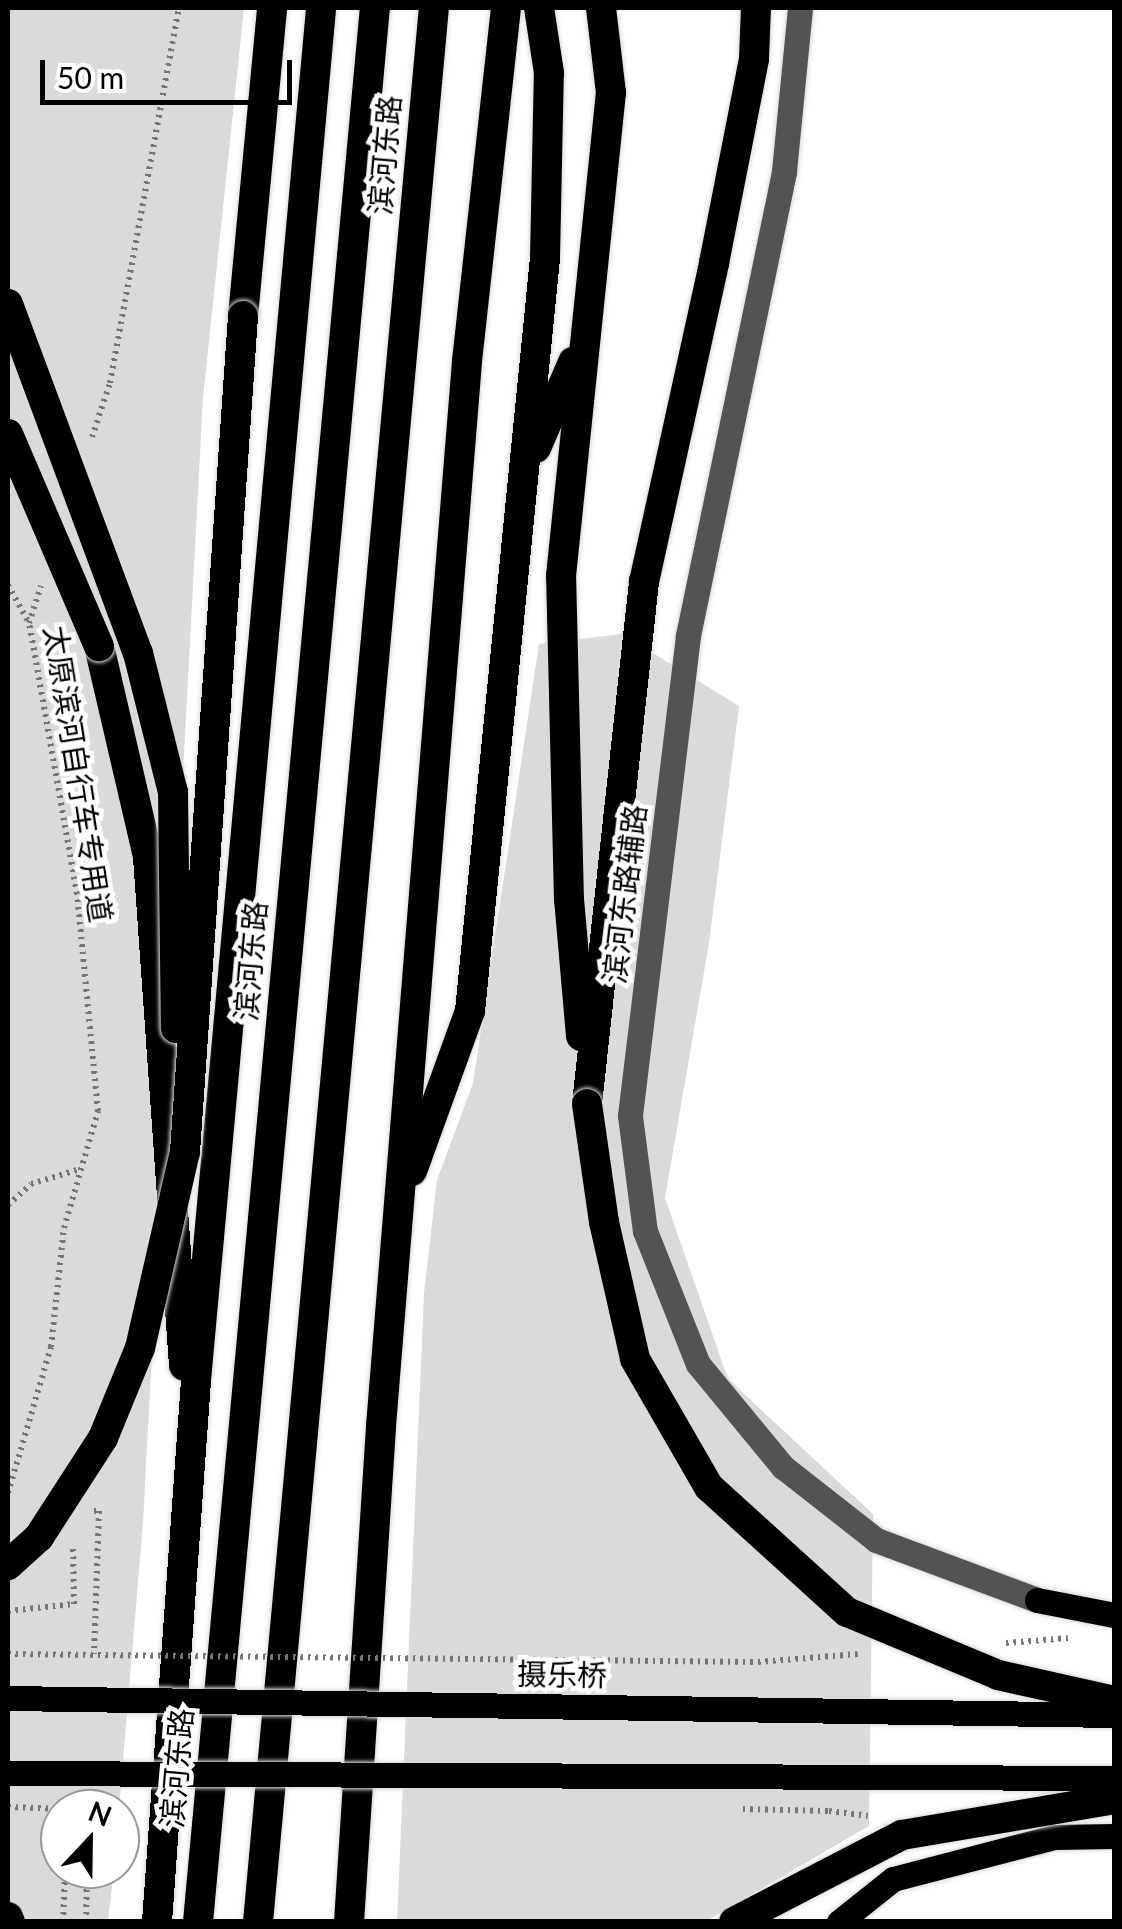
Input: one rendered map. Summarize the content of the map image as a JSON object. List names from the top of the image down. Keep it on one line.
{"streets":{"highway":["滨河东路"],"main road":["摄乐桥"],"street":["滨河东路辅路"],"path":["太原滨河自行车专用道"]},"scale_bar":"50 m","north":"top"}
